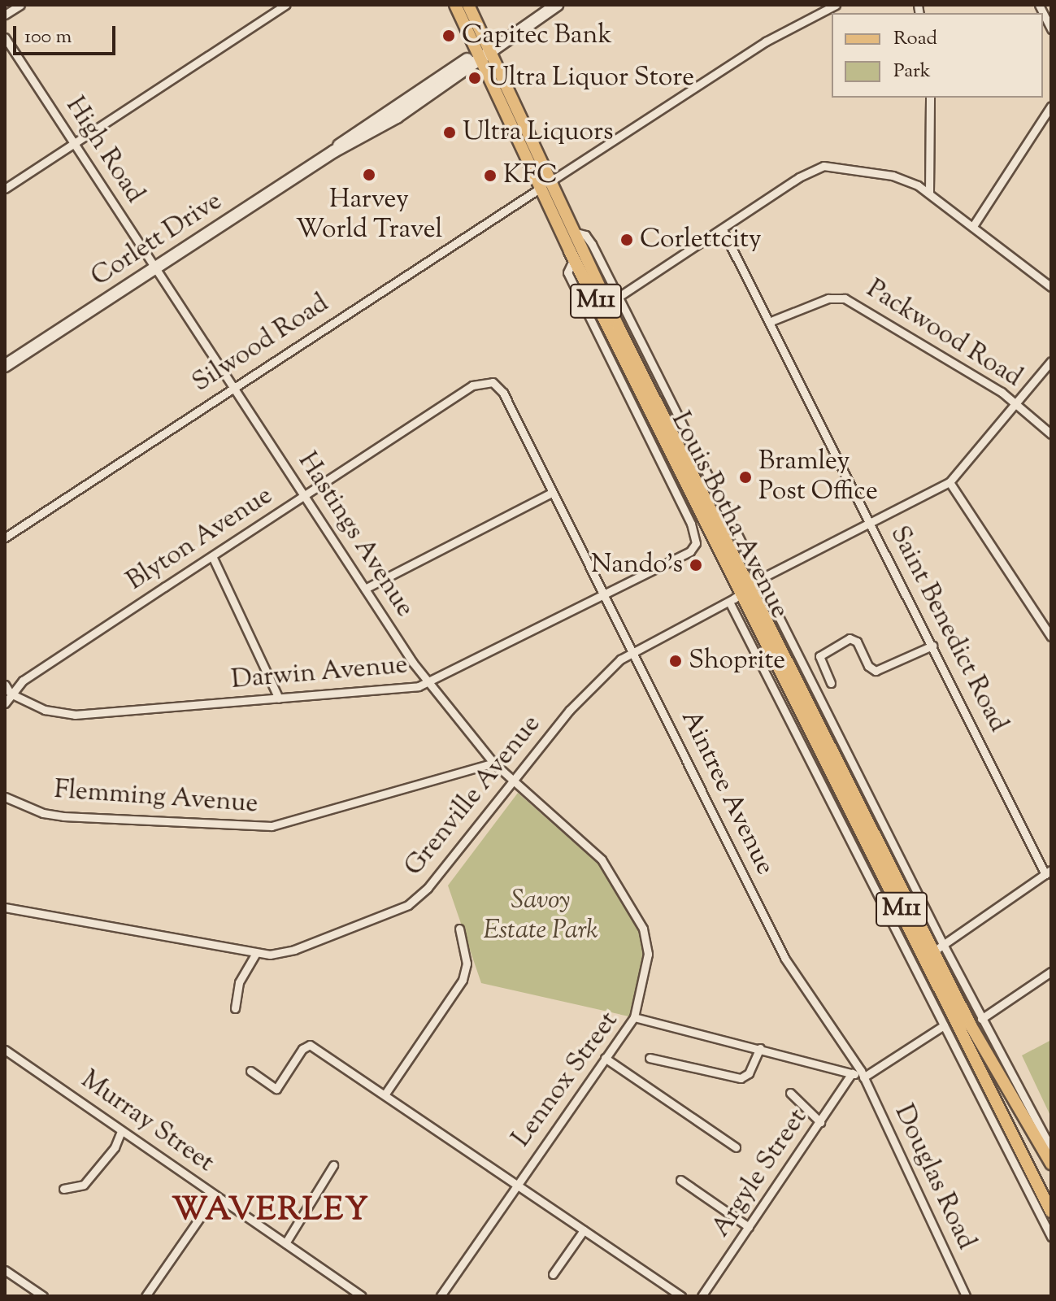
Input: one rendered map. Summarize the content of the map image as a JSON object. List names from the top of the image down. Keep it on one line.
{"streets":{"main road":["Corlett Drive","M11","Louis Botha Avenue"],"street":["High Road","Packwood Road","Silwood Road","Hastings Avenue","Blyton Avenue","Saint Benedict Road","Darwin Avenue","Aintree Avenue","Grenville Avenue","Flemming Avenue","Lennox Street","Murray Street","Argyle Street","Douglas Road"]},"crossings":[["High Road","Corlett Drive"],["High Road","Silwood Road"],["High Road","Hastings Avenue"],["Corlett Drive","Louis Botha Avenue"],["Packwood Road","Saint Benedict Road"],["Silwood Road","Louis Botha Avenue"],["Louis Botha Avenue","Darwin Avenue"],["Louis Botha Avenue","Grenville Avenue"],["Hastings Avenue","Blyton Avenue"],["Hastings Avenue","Darwin Avenue"],["Hastings Avenue","Grenville Avenue"],["Hastings Avenue","Flemming Avenue"],["Hastings Avenue","Lennox Street"],["Blyton Avenue","Darwin Avenue"],["Blyton Avenue","Aintree Avenue"],["Saint Benedict Road","Grenville Avenue"],["Darwin Avenue","Aintree Avenue"],["Aintree Avenue","Grenville Avenue"],["Aintree Avenue","Lennox Street"],["Aintree Avenue","Douglas Road"],["Lennox Street","Argyle Street"],["Lennox Street","Douglas Road"]],"districts":["WAVERLEY"],"parks":["Savoy Estate Park"],"places":["Capitec Bank","Ultra Liquor Store","Ultra Liquors","Harvey World Travel","KFC","Corlettcity","Bramley Post Office","Nando's","Shoprite"],"legend":["Road","Park"],"scale_bar":"100 m"}
